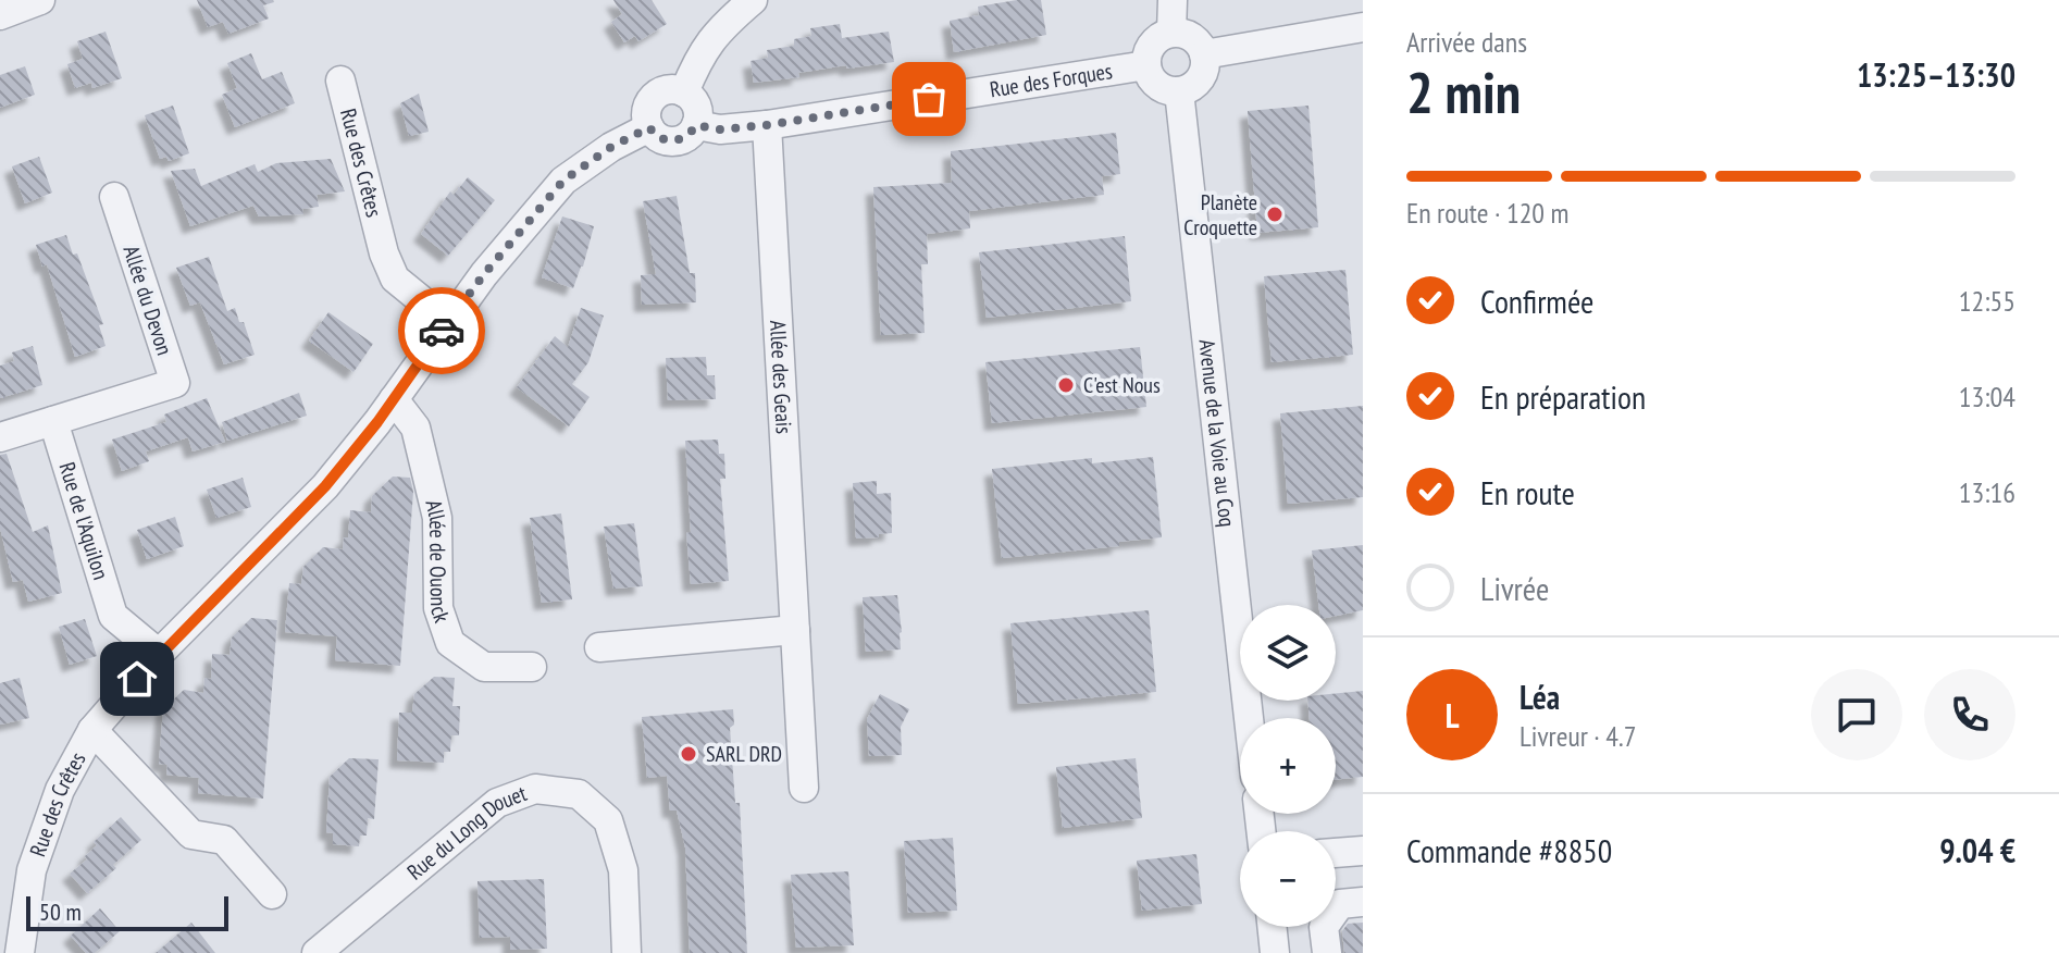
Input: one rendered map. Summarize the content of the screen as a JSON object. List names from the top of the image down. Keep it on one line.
{"streets":{"street":["Rue des Forques","Rue des Crêtes","Allée du Devon","Allée des Geais","Avenue de la Voie au Coq","Rue de l'Aquilon","Allée de Ouonck","Rue du Long Douet"]},"crossings":[["Rue des Forques","Rue des Crêtes"],["Rue des Forques","Allée des Geais"],["Rue des Forques","Avenue de la Voie au Coq"],["Rue des Crêtes","Rue de l'Aquilon"],["Rue des Crêtes","Allée de Ouonck"],["Allée du Devon","Rue de l'Aquilon"]],"places":["Planète Croquette","C'est Nous","SARL DRD"],"scale_bar":"50 m","page":{"heading":["2 min","Arrivée dans","13:25–13:30"],"panel":["Léa","Livreur · 4.7","Commande #8850","9.04 €"],"bar":"En route · 120 m","list":[["Confirmée","12:55"],["En préparation","13:04"],["En route","13:16"],"Livrée"],"map_buttons":["+","−"],"round":"L","scale":"50 m"}}
